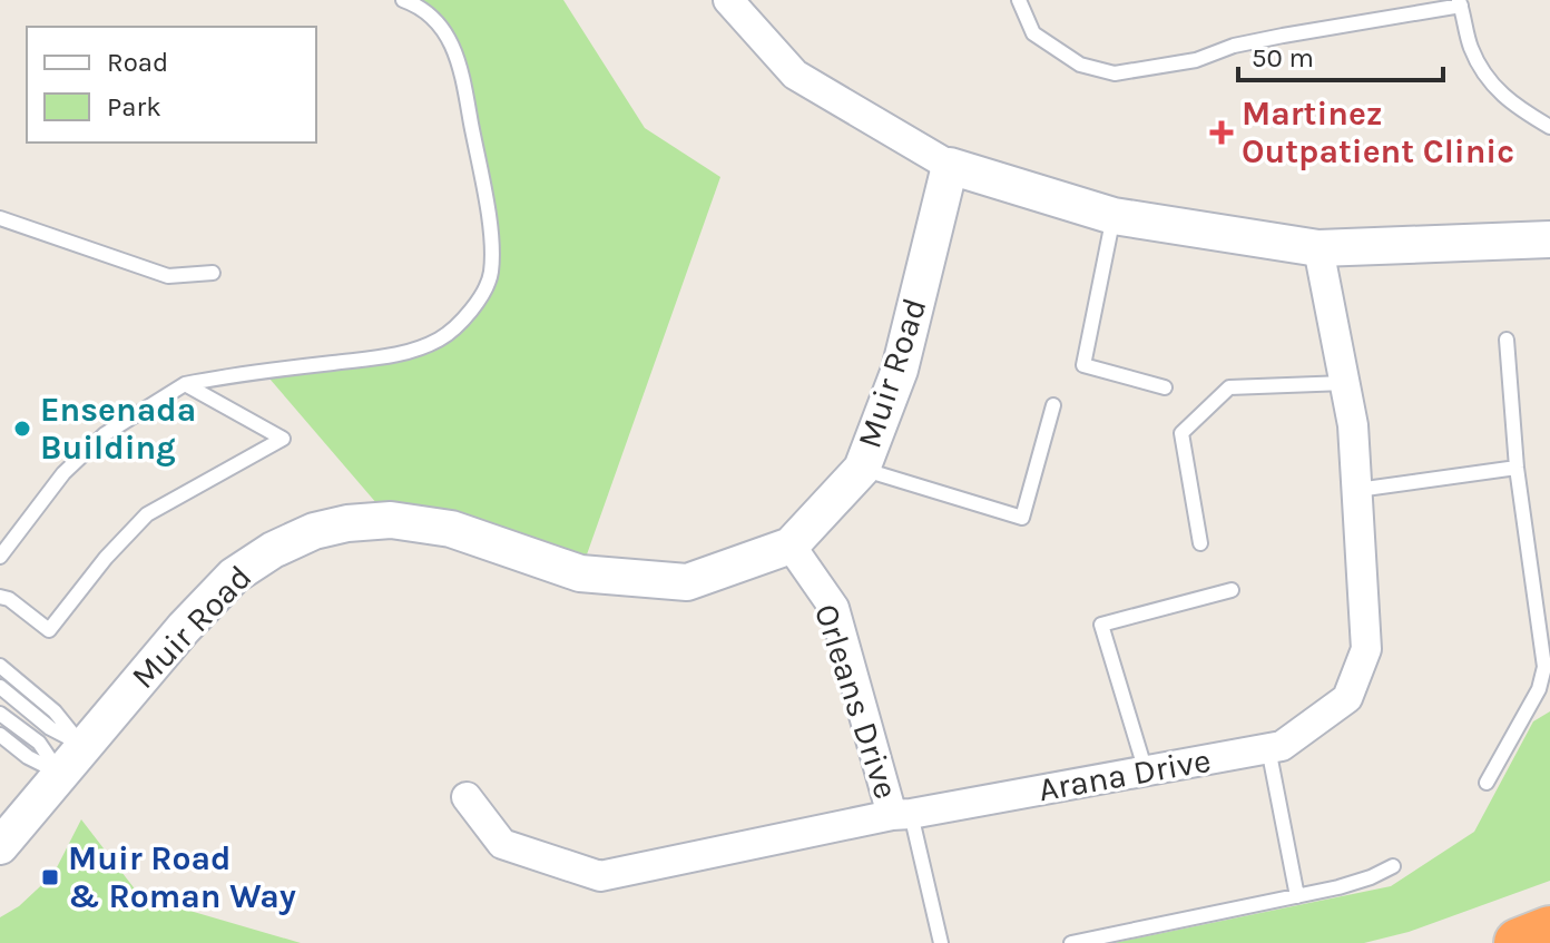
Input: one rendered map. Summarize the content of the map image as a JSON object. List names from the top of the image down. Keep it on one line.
{"streets":{"street":["Muir Road","Orleans Drive","Arana Drive"]},"crossings":[["Muir Road","Orleans Drive"],["Orleans Drive","Arana Drive"]],"places":{"health":["Martinez Outpatient Clinic"],"other":["Ensenada Building"],"transit":["Muir Road & Roman Way"]},"legend":["Road","Park"],"scale_bar":"50 m"}
